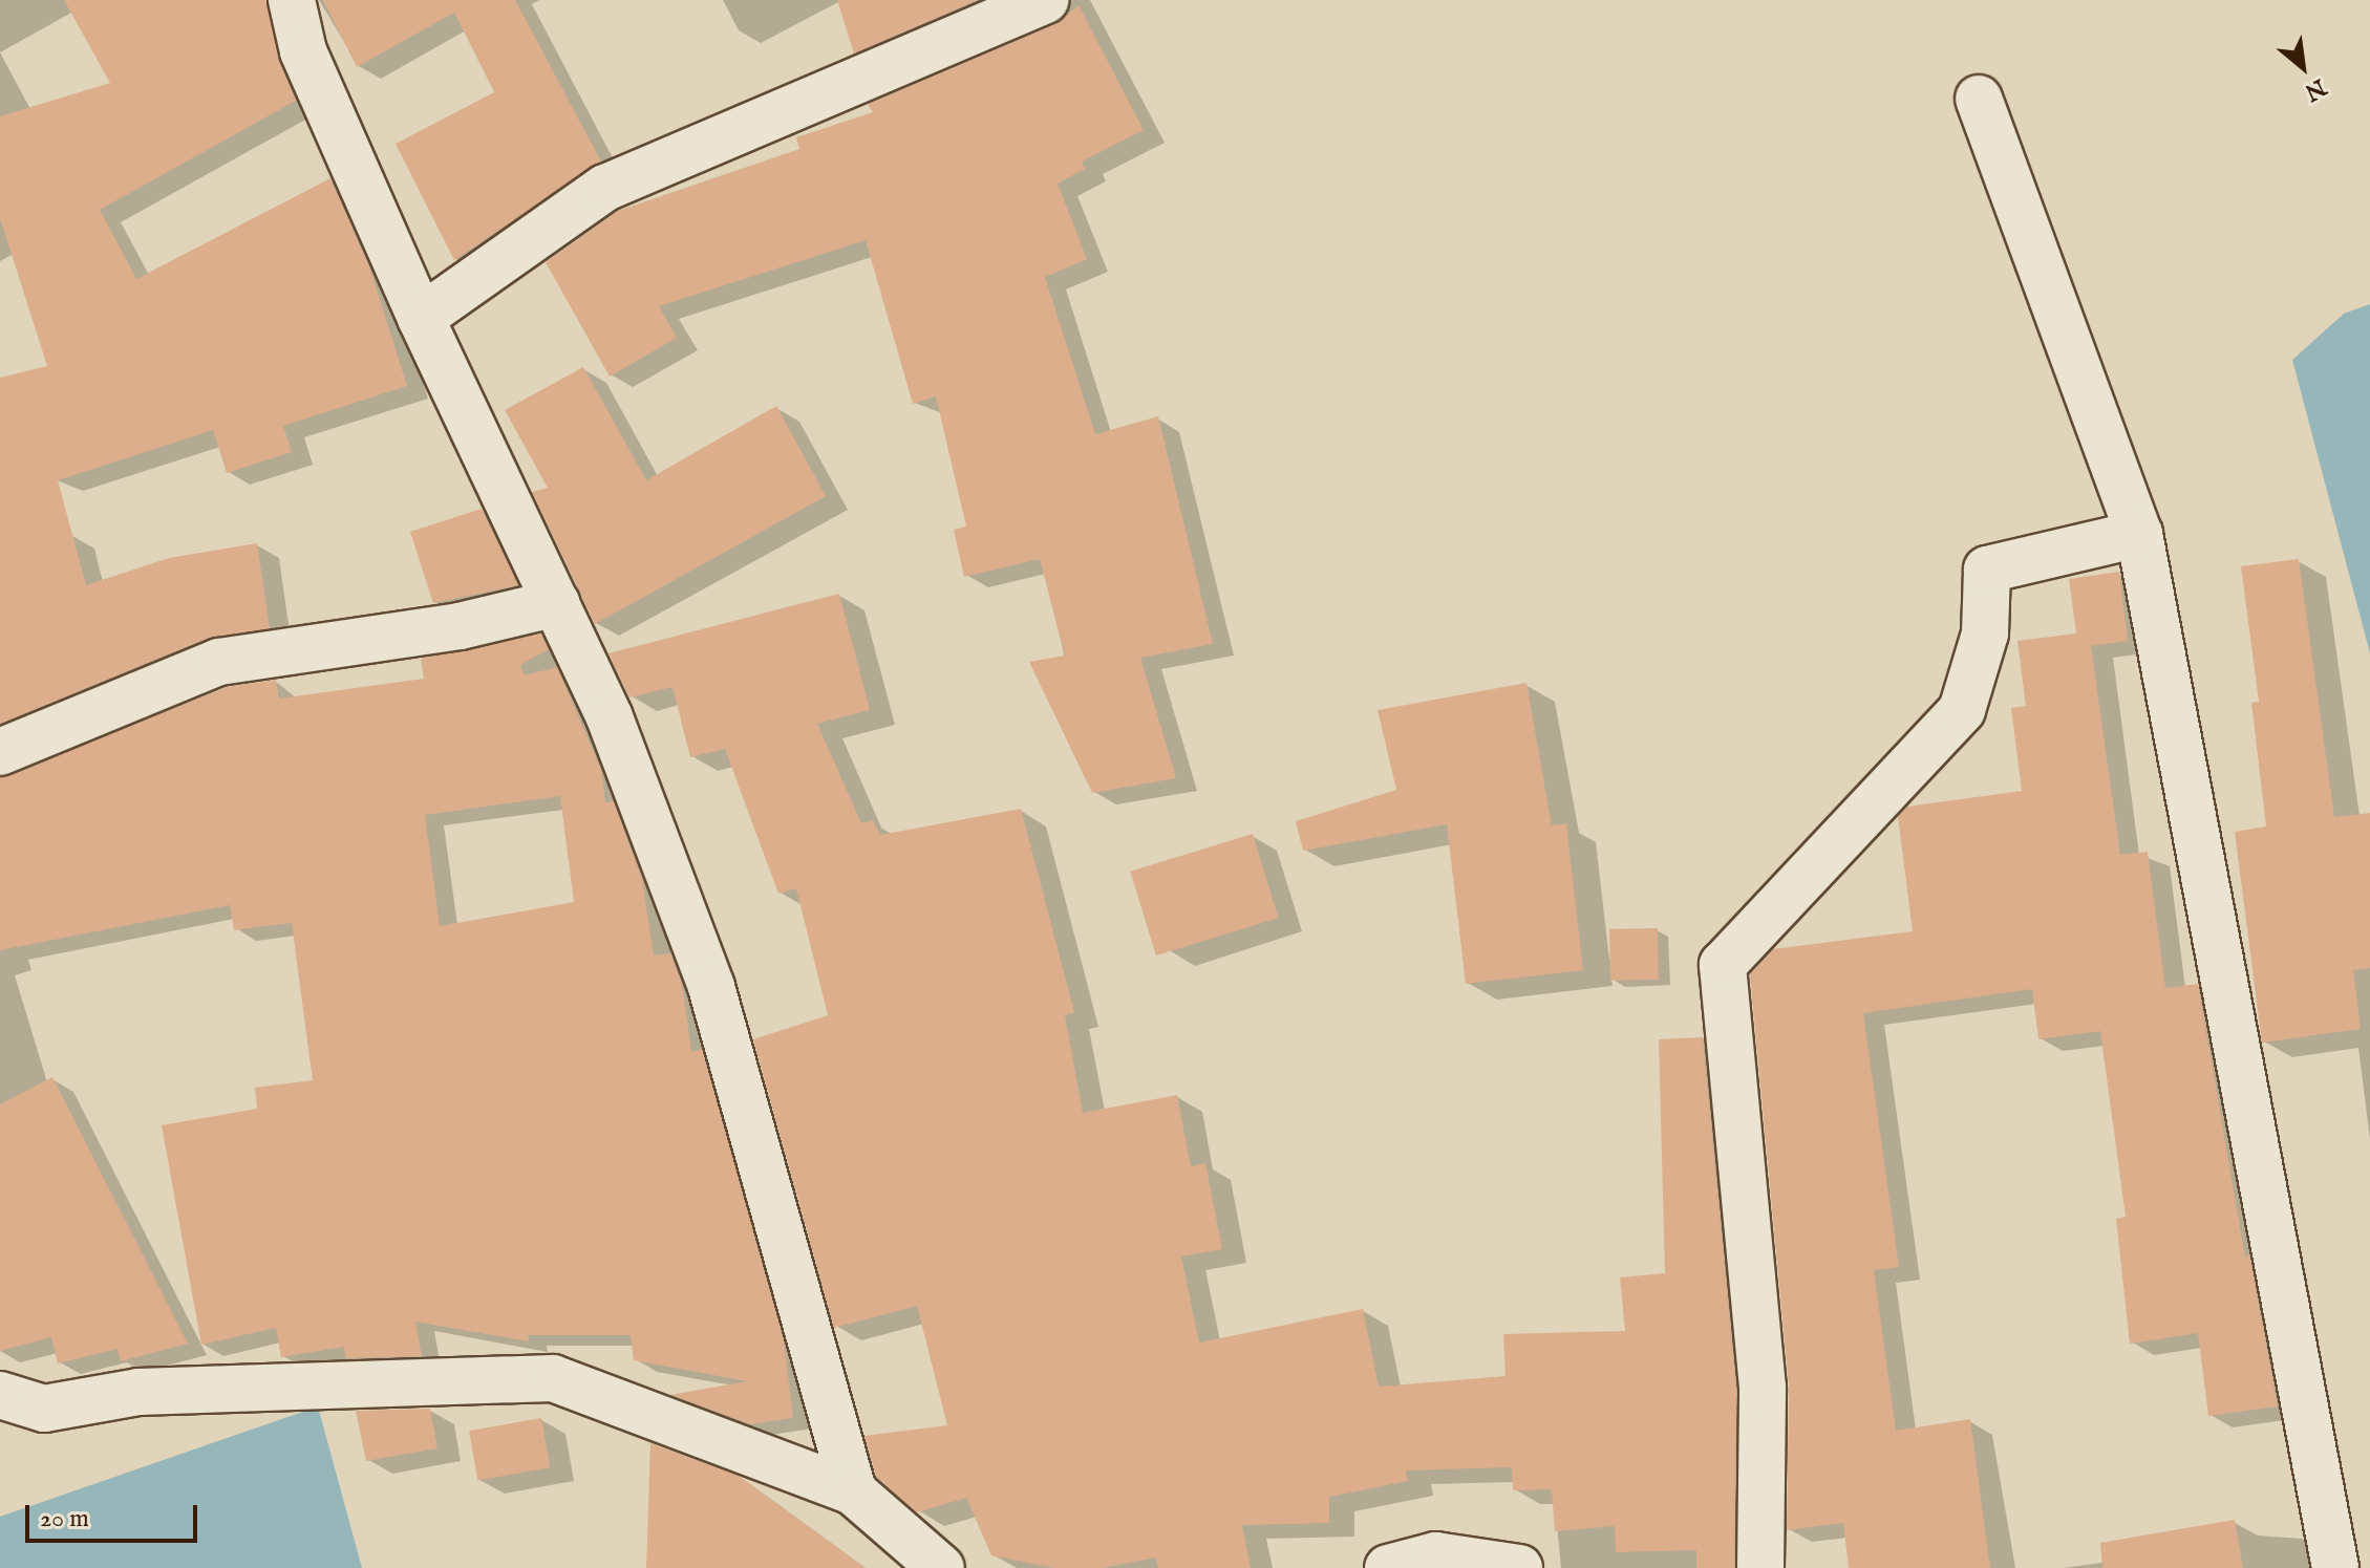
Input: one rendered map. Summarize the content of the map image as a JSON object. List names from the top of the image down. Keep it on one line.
{"scale_bar":"20 m","north":"bottom right"}
